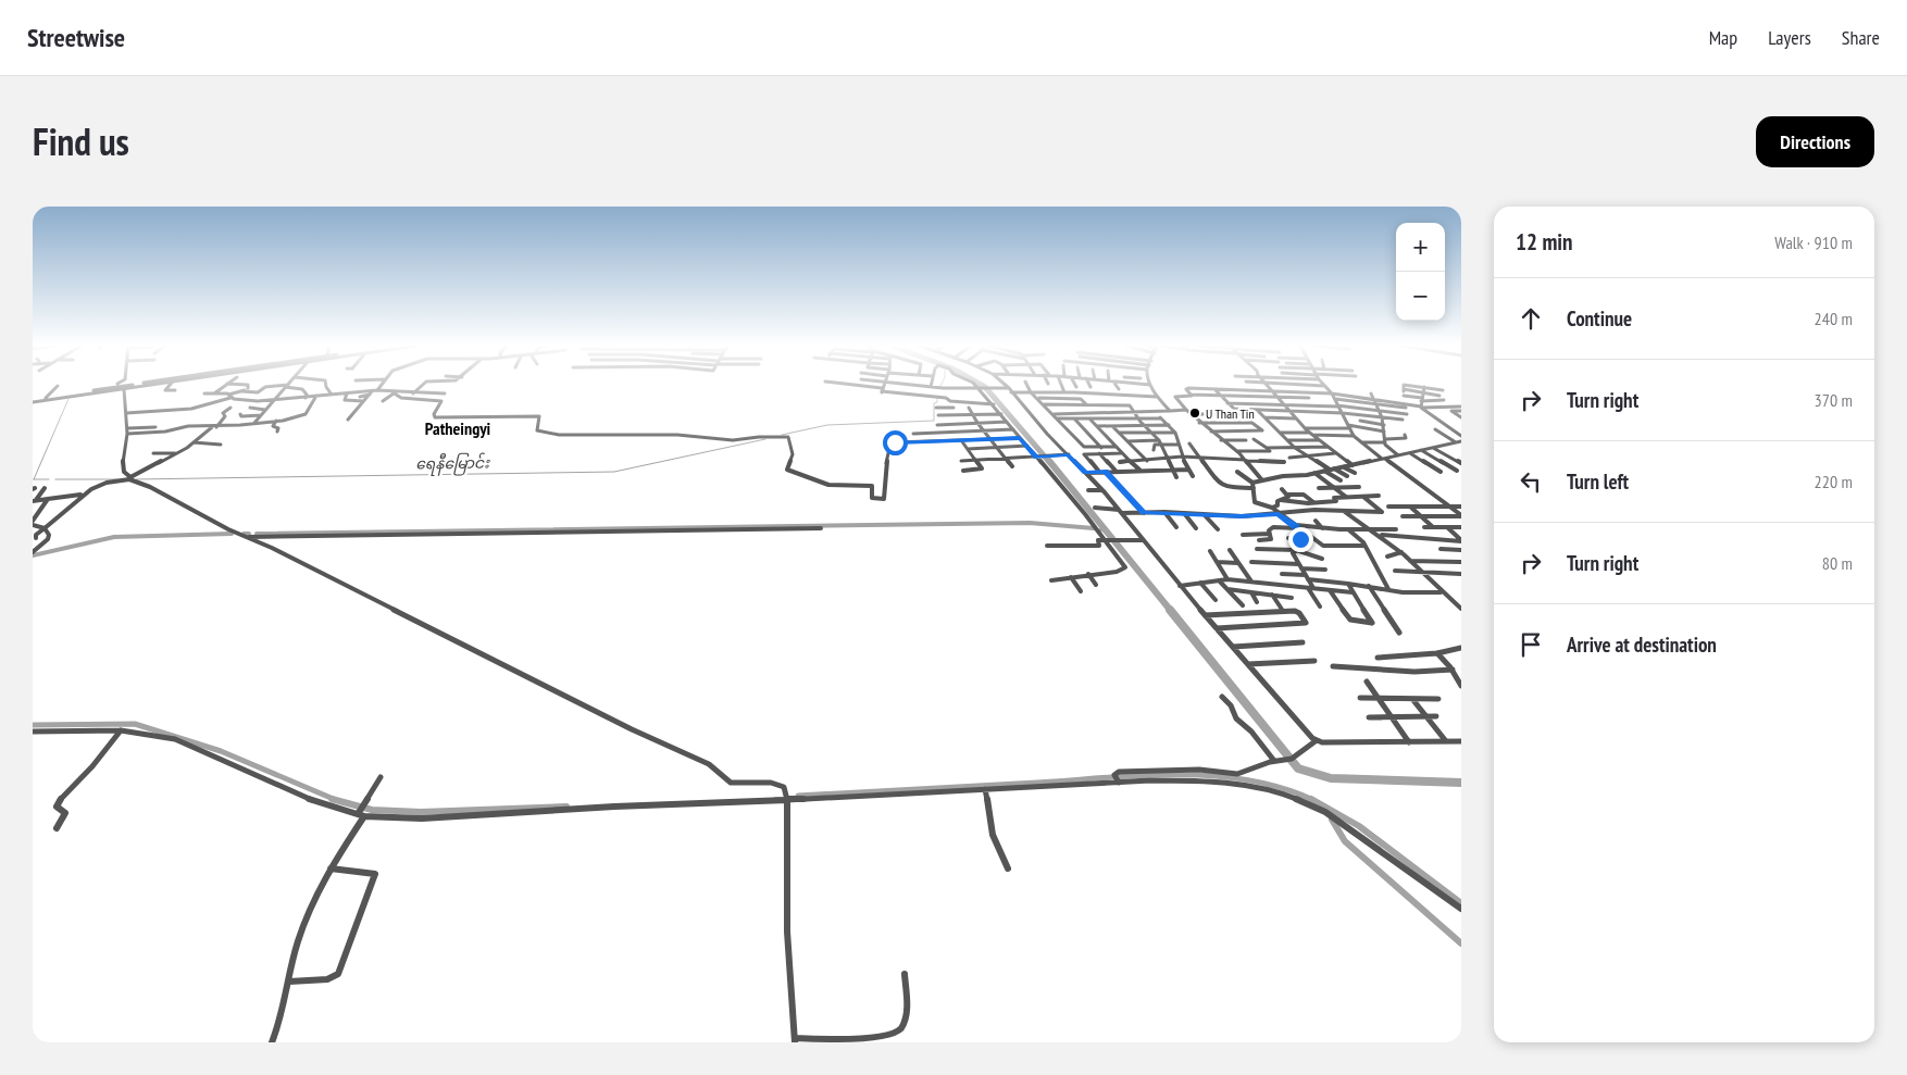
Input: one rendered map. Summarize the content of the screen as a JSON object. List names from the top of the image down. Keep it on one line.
{"districts":["Patheingyi"],"water":["ရေနီမြောင်း"],"places":["U Than Tin"],"page":{"header":"Streetwise","nav":["Map","Layers","Share"],"title":"Find us","buttons":"Directions","heading":["12 min","Walk · 910 m"],"map_buttons":["+","−"],"list":[["Continue","240 m"],["Turn right","370 m"],["Turn left","220 m"],["Turn right","80 m"],"Arrive at destination"]}}
